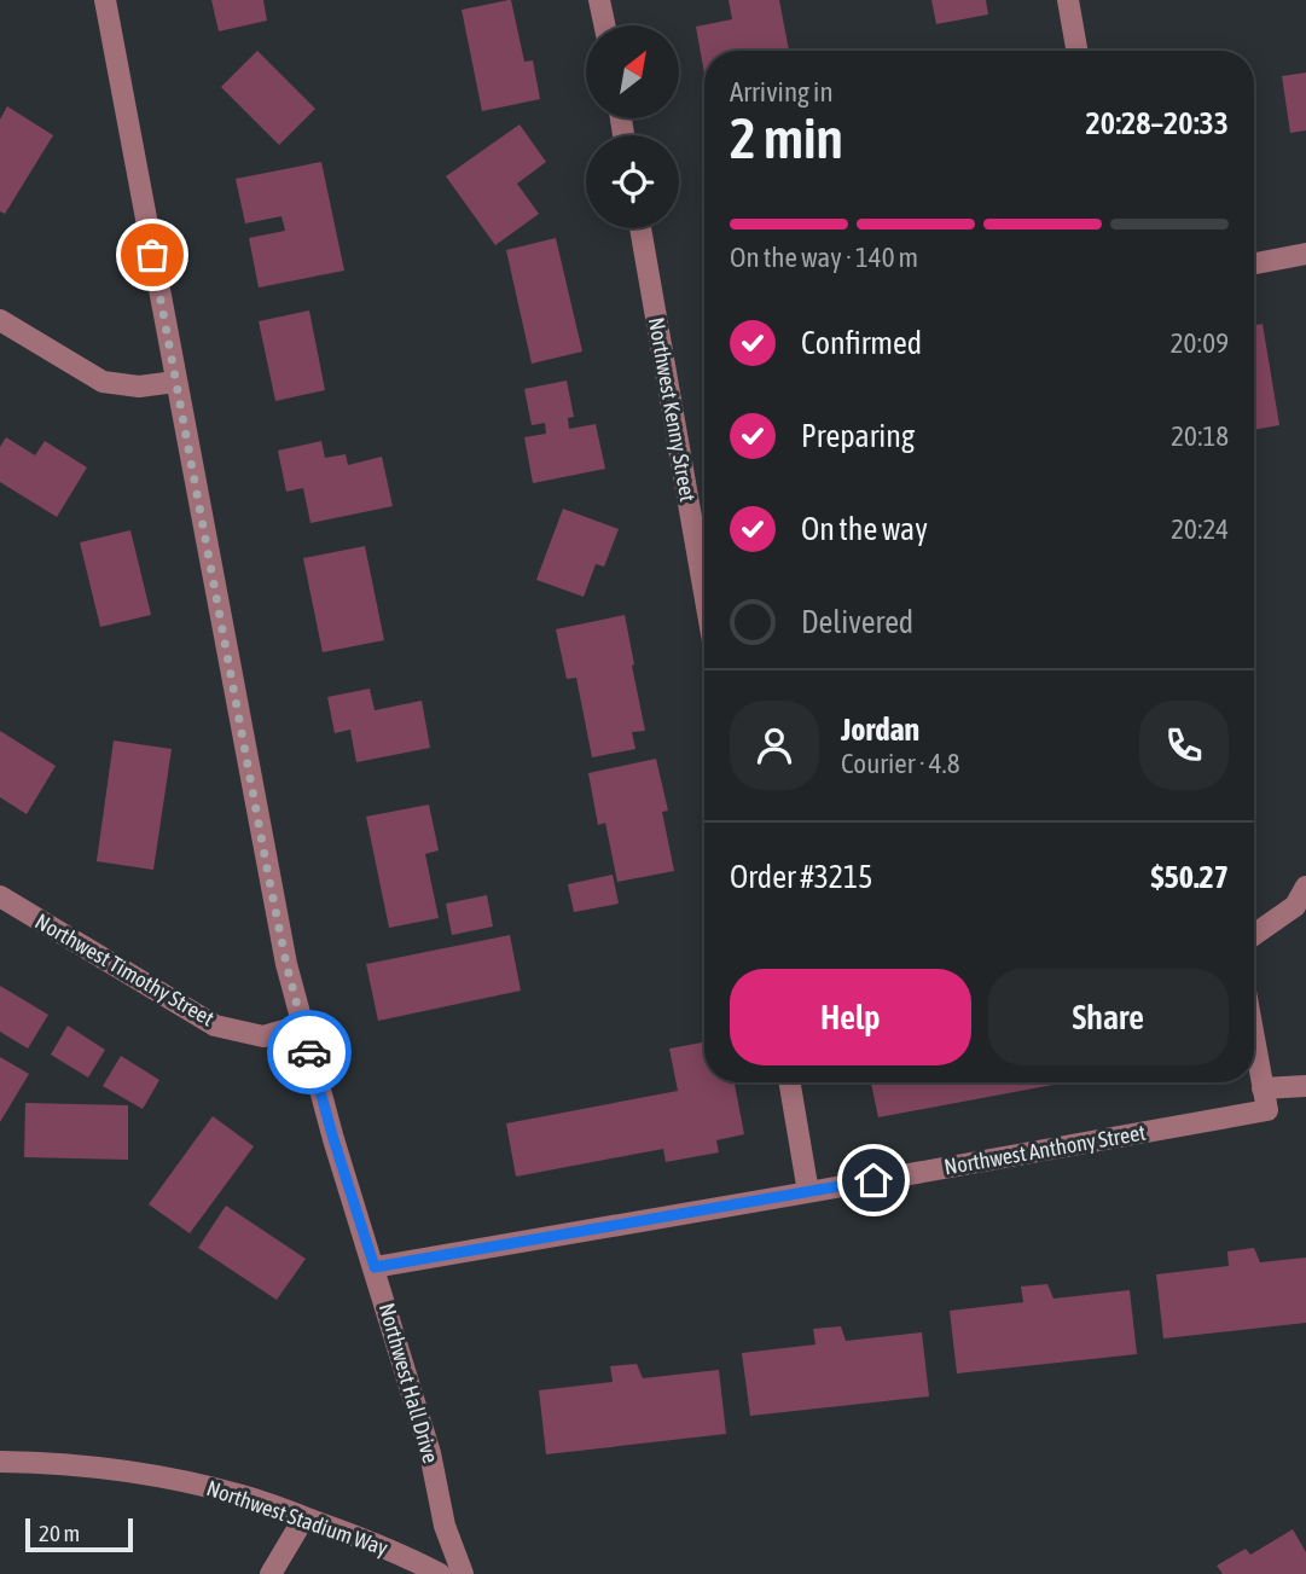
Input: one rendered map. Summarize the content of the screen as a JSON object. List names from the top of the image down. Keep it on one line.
{"streets":{"street":["Northwest Kenny Street","Northwest Timothy Street","Northwest Anthony Street","Northwest Hall Drive","Northwest Stadium Way"]},"crossings":[["Northwest Timothy Street","Northwest Hall Drive"],["Northwest Anthony Street","Northwest Hall Drive"]],"scale_bar":"20 m","north":"top right","page":{"heading":["2 min","Arriving in","20:28–20:33"],"panel":["Jordan","Courier · 4.8","Order #3215","$50.27"],"bar":"On the way · 140 m","list":[["Confirmed","20:09"],["Preparing","20:18"],["On the way","20:24"],"Delivered"],"buttons":["Help","Share"],"scale":"20 m"}}
